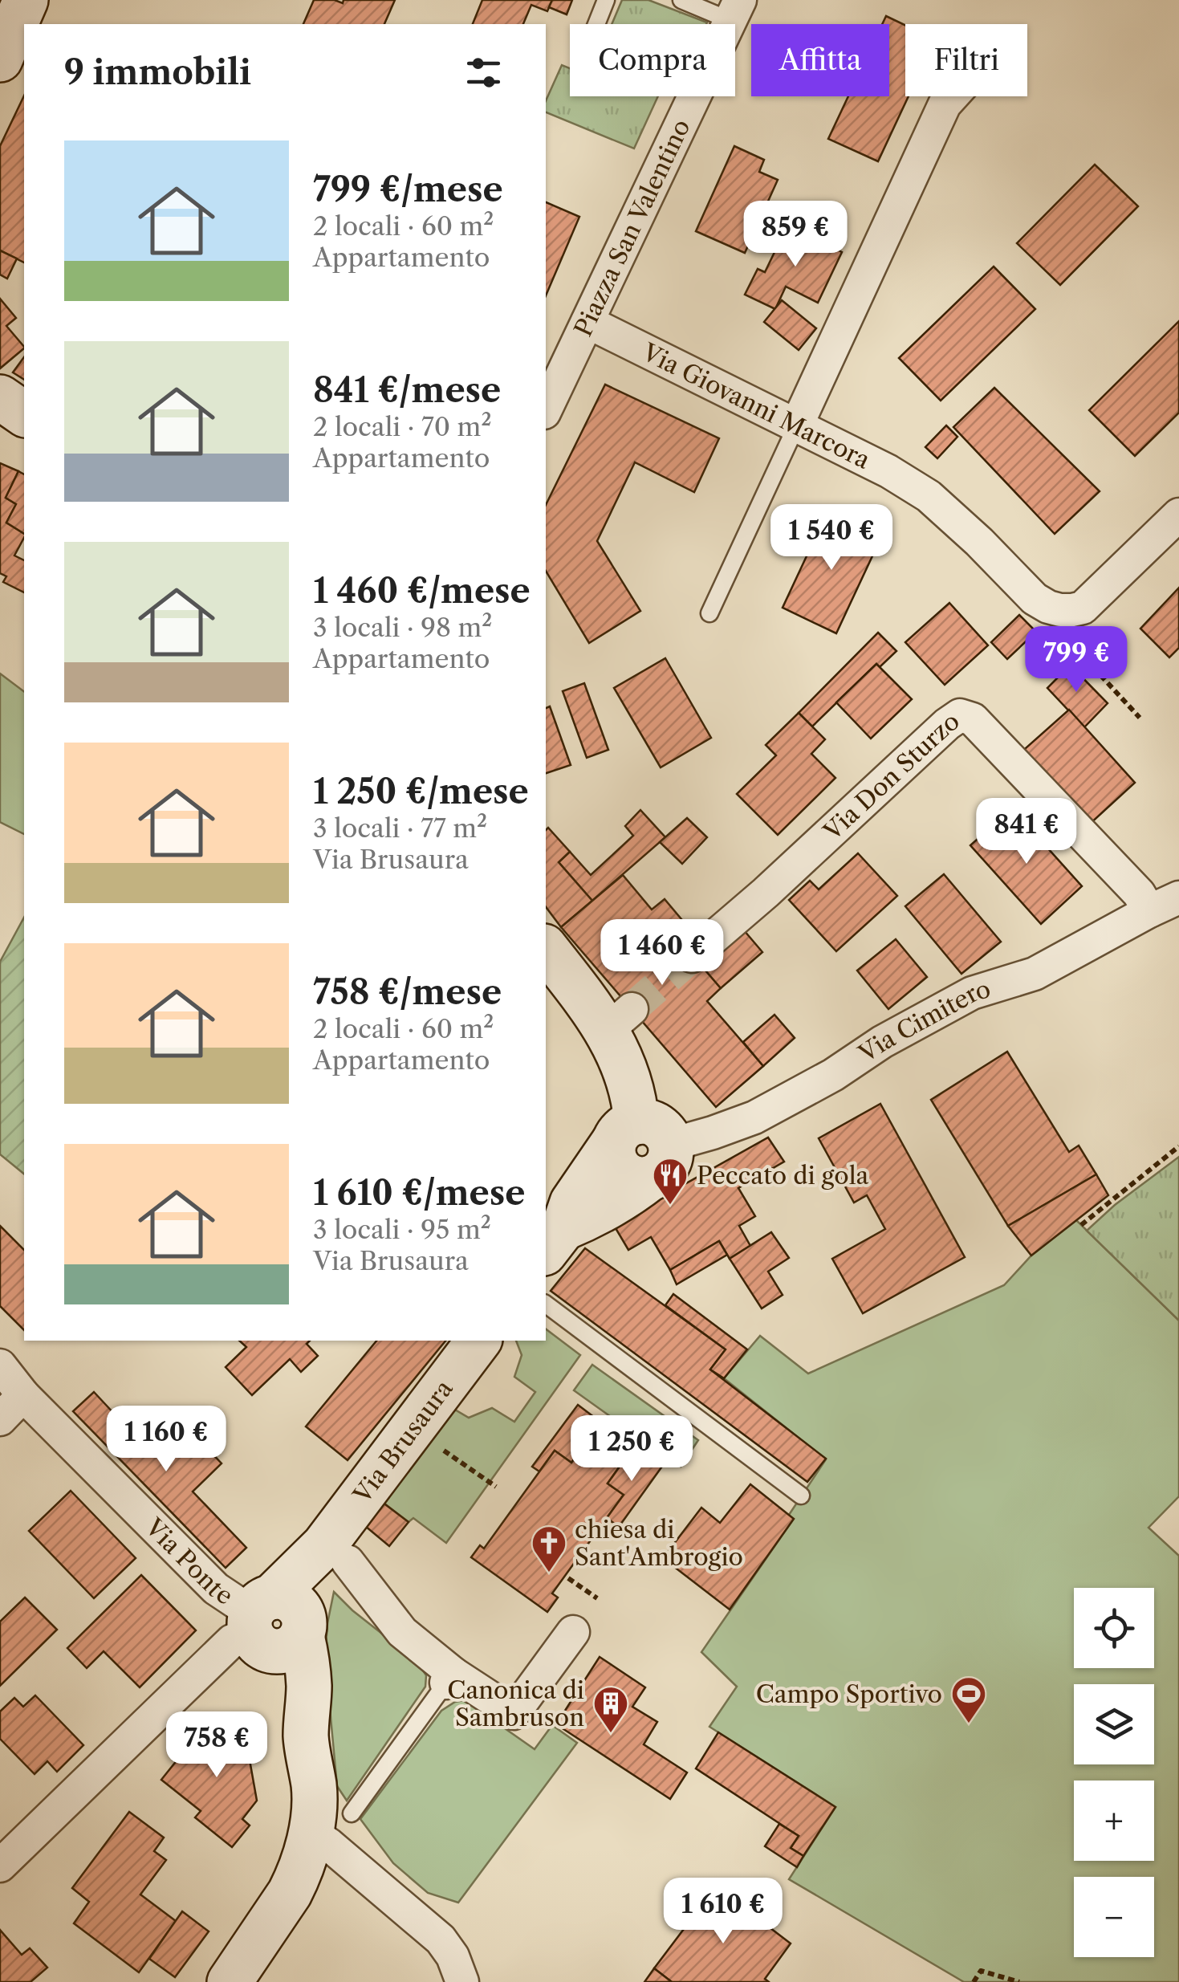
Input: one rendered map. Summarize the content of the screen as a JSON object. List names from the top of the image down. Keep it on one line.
{"streets":{"street":["Piazza San Valentino","Via Giovanni Marcora","Via Don Sturzo","Via Cimitero","Via Brusaura","Via Ponte"]},"crossings":[["Piazza San Valentino","Via Giovanni Marcora"],["Via Don Sturzo","Via Cimitero"],["Via Brusaura","Via Ponte"]],"places":{"restaurant":["Peccato di gola"],"church":["chiesa di Sant'Ambrogio"],"sports":["Campo Sportivo"],"building":["Canonica di Sambruson"]},"page":{"chip":["Compra","Affitta","Filtri"],"heading":"9 immobili","list":[{"name":"799 €/mese","note":"2 locali · 60 m² · Appartamento"},{"name":"841 €/mese","note":"2 locali · 70 m² · Appartamento"},{"name":"1 460 €/mese","note":"3 locali · 98 m² · Appartamento"},{"name":"1 250 €/mese","note":"3 locali · 77 m² · Via Brusaura"},{"name":"758 €/mese","note":"2 locali · 60 m² · Appartamento"},{"name":"1 610 €/mese","note":"3 locali · 95 m² · Via Brusaura"}],"price":["859 €","1 540 €","799 €","841 €","1 460 €","1 160 €","1 250 €","758 €","1 610 €"],"map_buttons":["+","−"]}}
